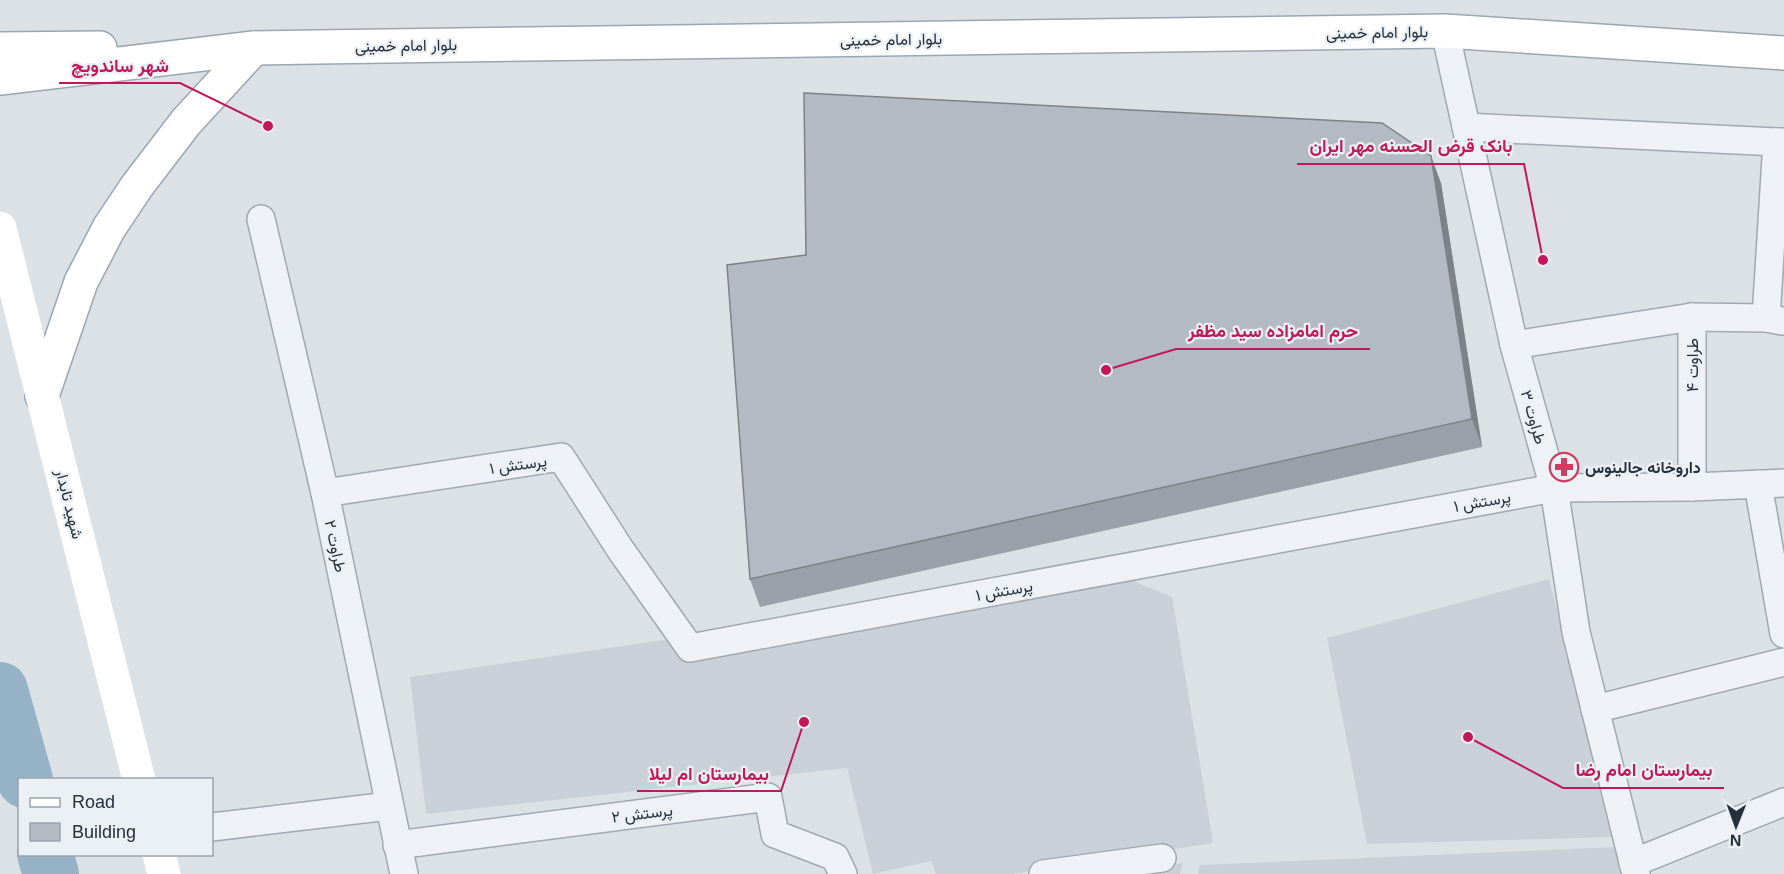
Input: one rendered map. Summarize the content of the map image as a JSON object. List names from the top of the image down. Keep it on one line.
{"streets":{"main road":["بلوار امام خمینی","شهید تابدار"],"street":["طراوت ۴","طراوت ۳","پرستش ۱","طراوت ۲","پرستش ۲"]},"crossings":[["بلوار امام خمینی","طراوت ۳"],["طراوت ۴","پرستش ۱"],["طراوت ۳","پرستش ۱"],["پرستش ۱","طراوت ۲"],["طراوت ۲","پرستش ۲"]],"places":{"other":["شهر ساندویچ","بانک قرض الحسنه مهر ایران","حرم امامزاده سید مظفر","بیمارستان ام لیلا","بیمارستان امام رضا"],"pharmacy":["داروخانه جالینوس"]},"legend":["Road","Building"],"north":"bottom"}
